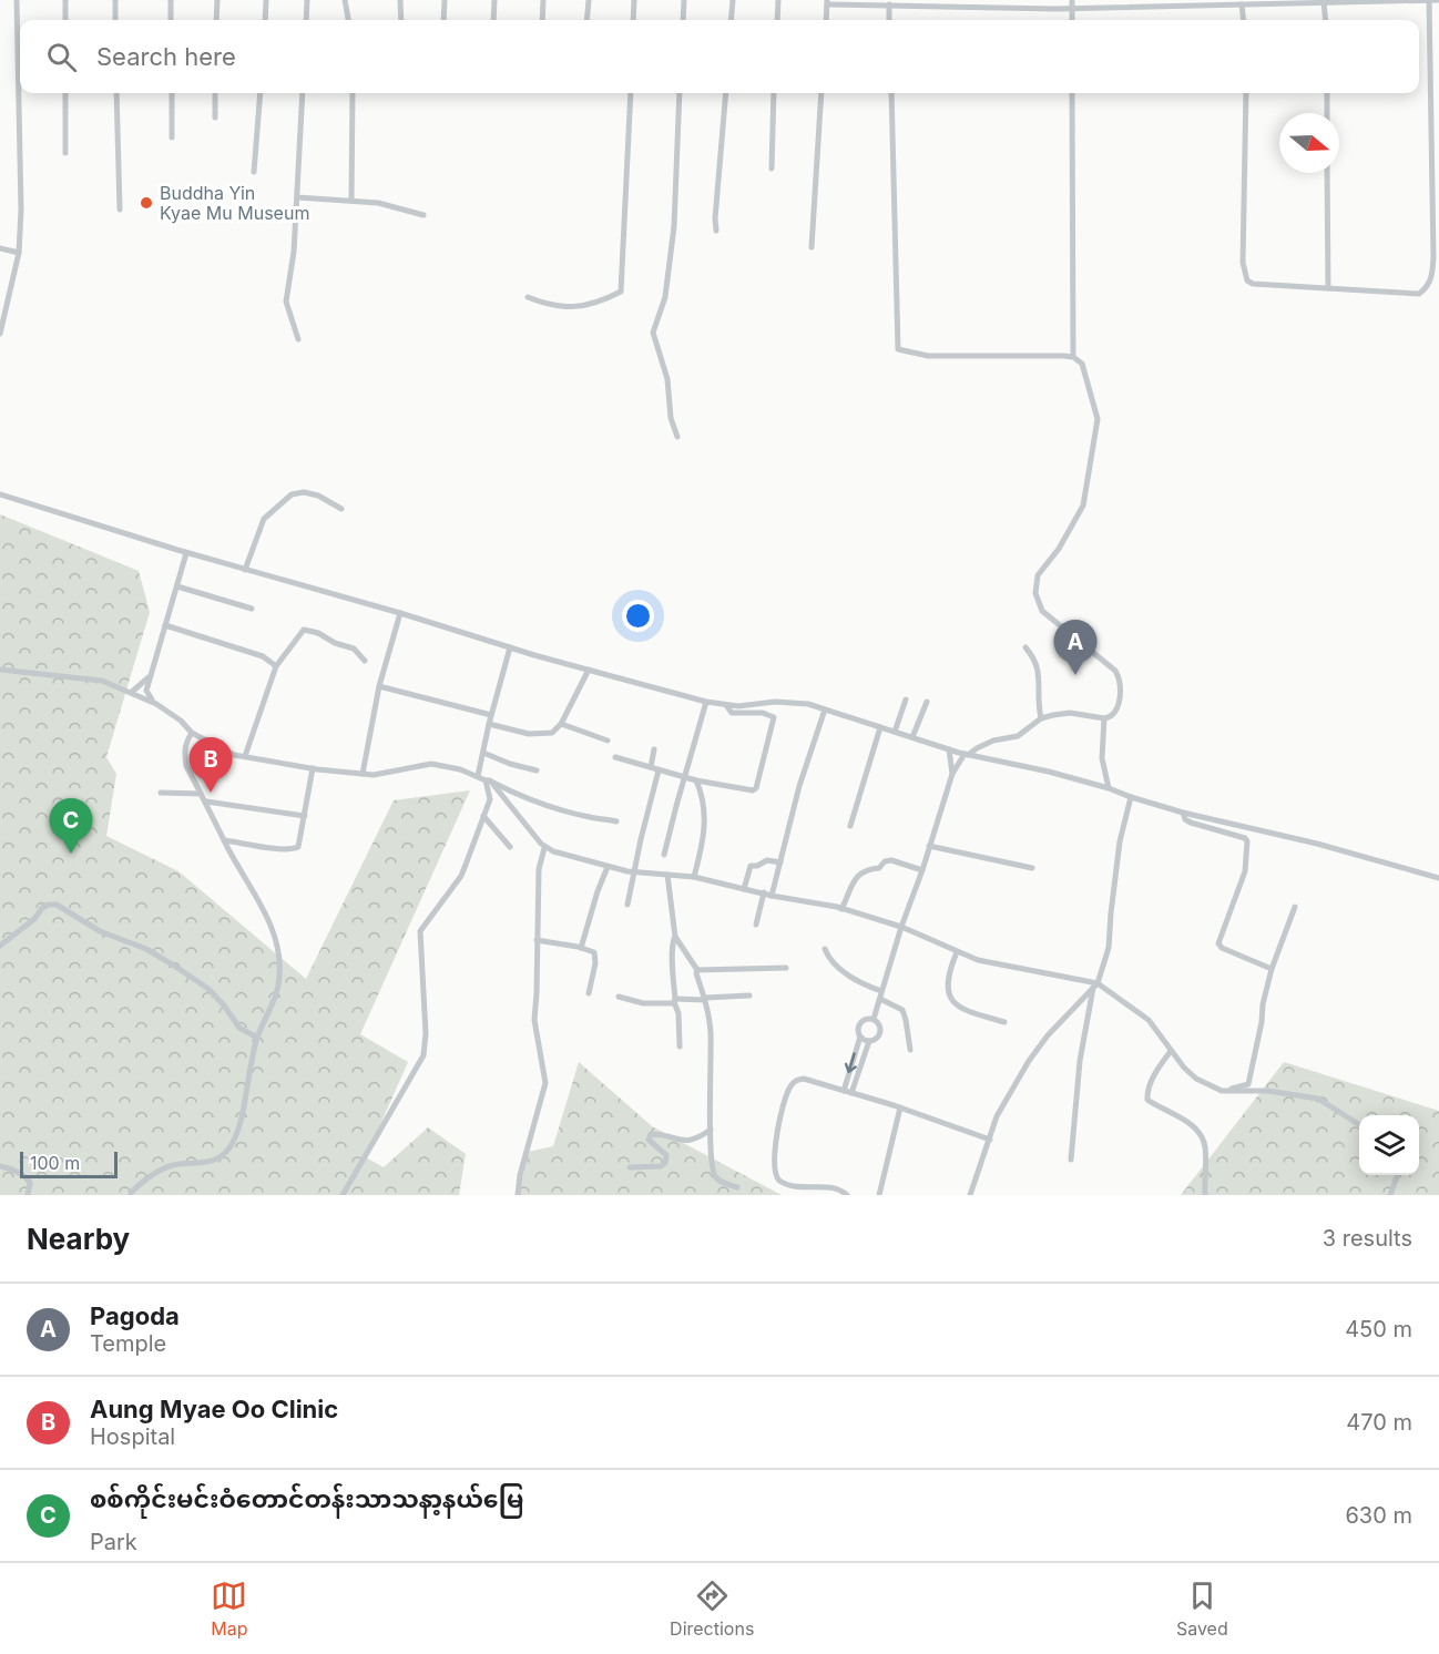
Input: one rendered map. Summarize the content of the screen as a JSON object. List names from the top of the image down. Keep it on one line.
{"places":["Buddha Yin Kyae Mu Museum"],"scale_bar":"100 m","north":"right","page":{"search":"Search here","pins":["A","B","C"],"scale":"100 m","heading":["Nearby","3 results"],"list":[{"mark":"A","name":"Pagoda","note":"Temple","value":"450 m"},{"mark":"B","name":"Aung Myae Oo Clinic","note":"Hospital","value":"470 m"},{"mark":"C","name":"စစ်ကိုင်းမင်းဝံတောင်တန်းသာသနာ့နယ်မြေ","note":"Park","value":"630 m"}],"nav":["Map","Directions","Saved"]}}
